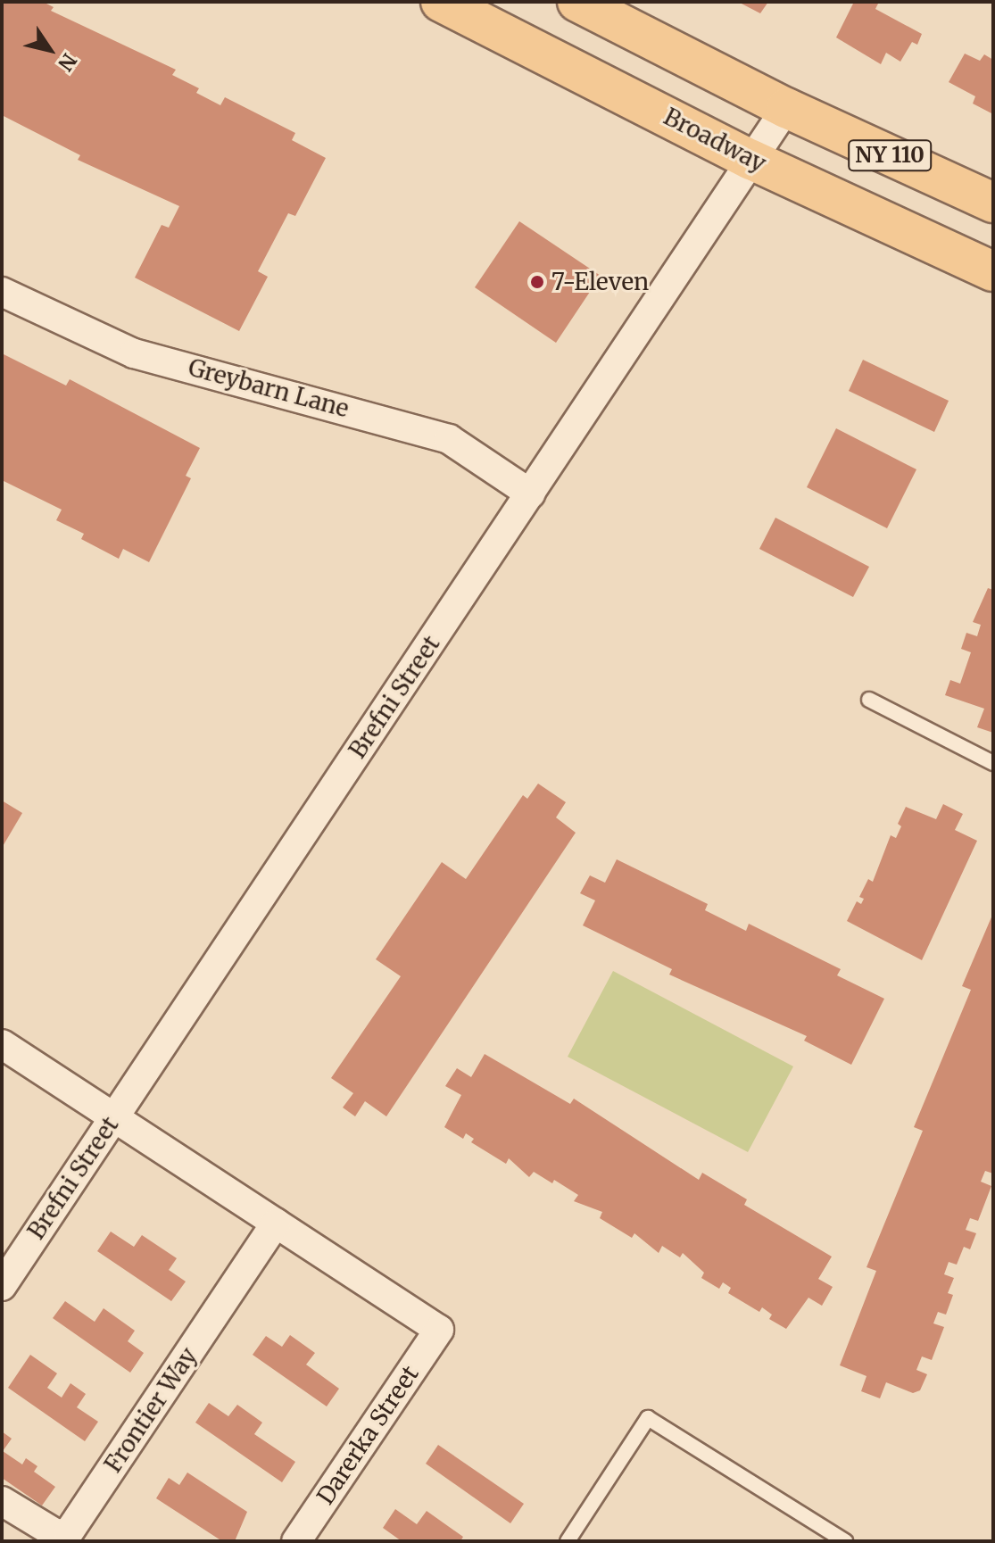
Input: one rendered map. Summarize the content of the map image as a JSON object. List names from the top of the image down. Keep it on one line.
{"streets":{"main road":["Broadway","NY 110"],"street":["Greybarn Lane","Brefni Street","Frontier Way","Darerka Street"]},"crossings":[["Broadway","Brefni Street"],["NY 110","Brefni Street"],["Greybarn Lane","Brefni Street"],["Frontier Way","Darerka Street"]],"places":["7-Eleven"],"north":"bottom right"}
